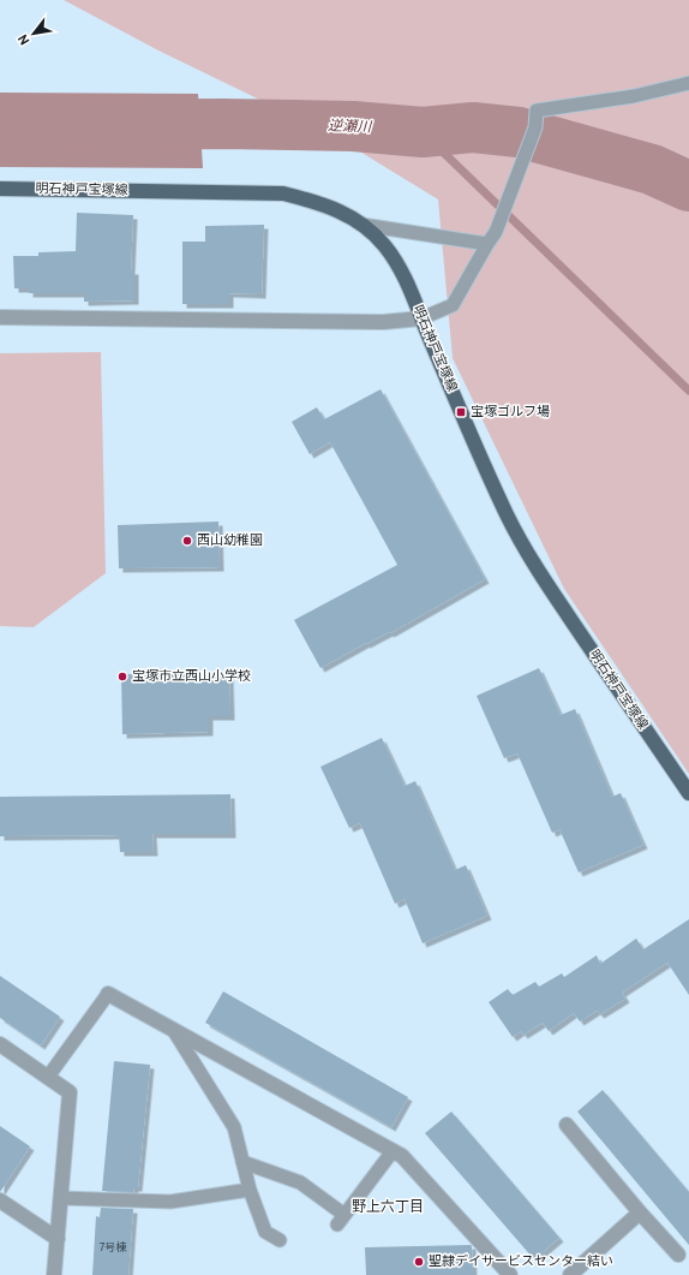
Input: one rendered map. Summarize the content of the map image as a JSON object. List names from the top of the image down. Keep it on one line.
{"streets":{"main road":["明石神戸宝塚線"]},"districts":["野上六丁目"],"water":["逆瀬川"],"places":{"transit":["宝塚ゴルフ場"],"other":["西山幼稚園","宝塚市立西山小学校","聖隷デイサービスセンター結い"]},"house_numbers":["7号棟"],"north":"bottom left"}
